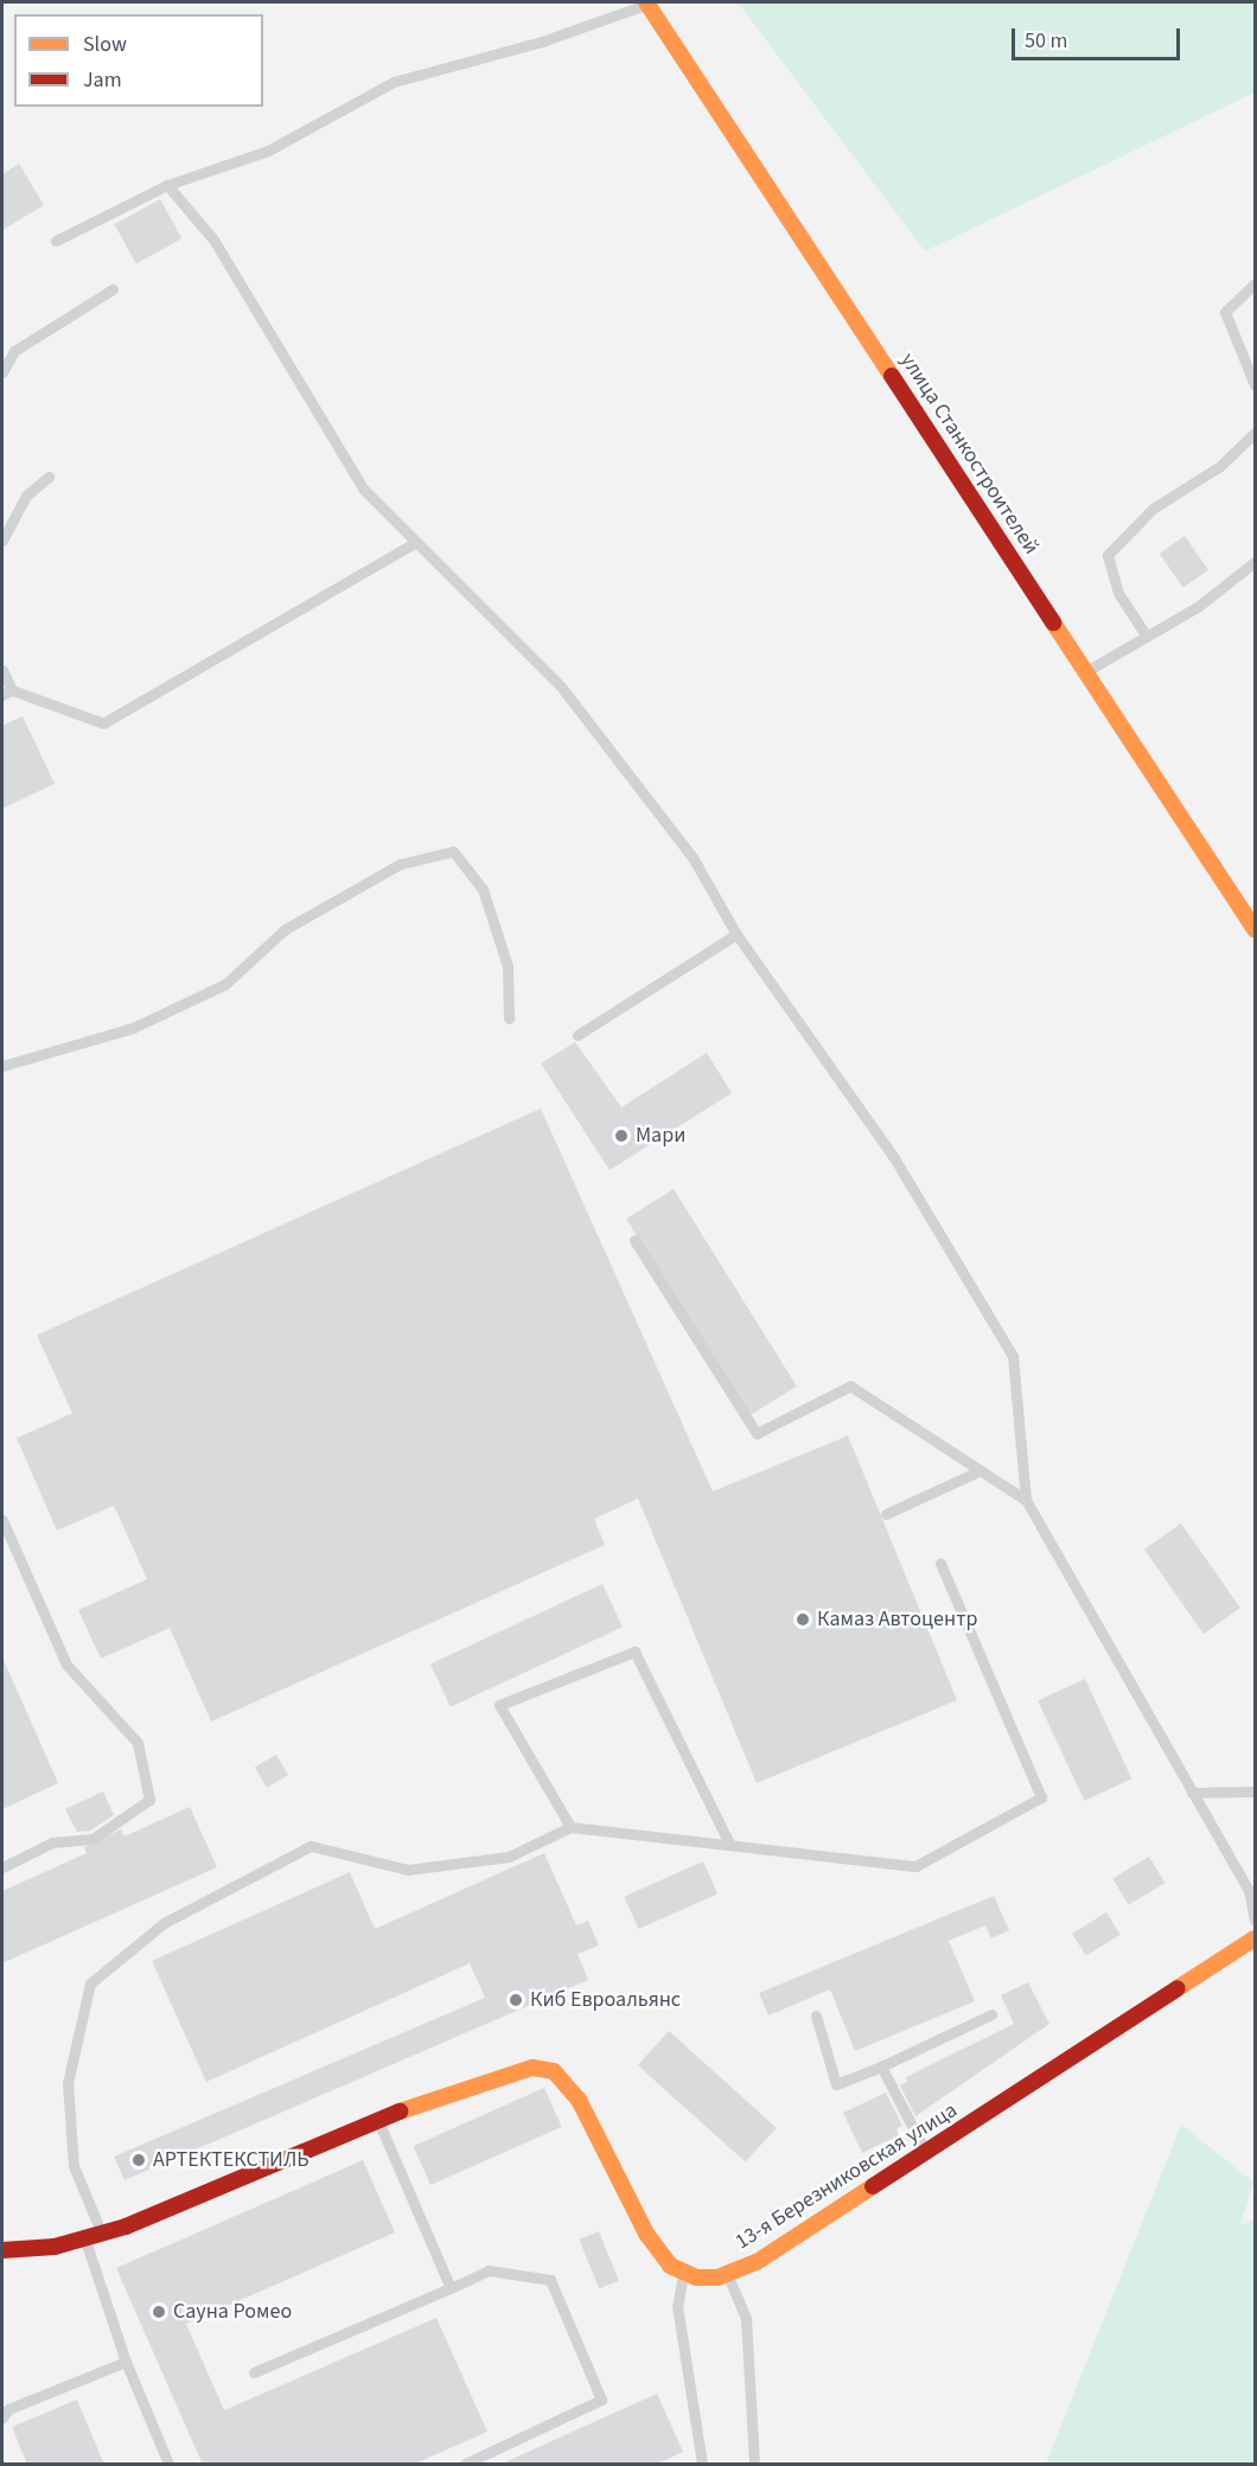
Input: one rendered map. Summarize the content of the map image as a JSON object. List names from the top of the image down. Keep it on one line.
{"streets":{"street":["улица Станкостроителей","13-я Березниковская улица"]},"places":["Мари","Камаз Автоцентр","Киб Евроальянс","АРТЕКТЕКСТИЛЬ","Сауна Ромео"],"legend":["Slow","Jam"],"scale_bar":"50 m"}
